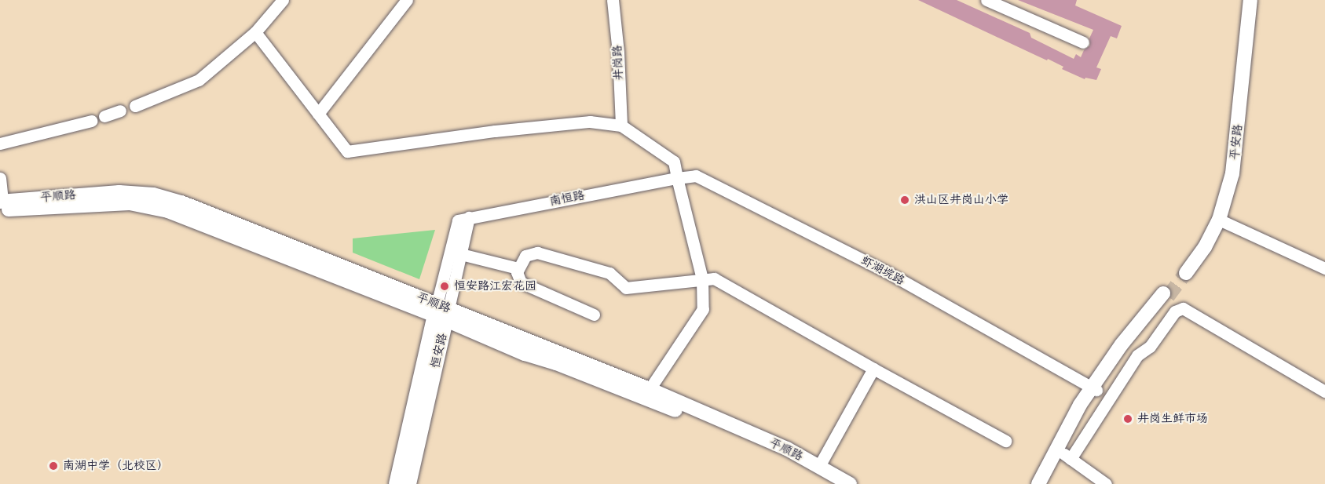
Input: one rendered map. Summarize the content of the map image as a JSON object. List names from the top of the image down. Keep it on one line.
{"streets":{"main road":["平安路","平顺路","恒安路"],"street":["井岗路","南恒路","虾湖垸路"]},"crossings":[["平顺路","恒安路"],["南恒路","虾湖垸路"],["南恒路","恒安路"]],"places":["洪山区井岗山小学","恒安路江宏花园","井岗生鲜市场","南湖中学（北校区）"]}
